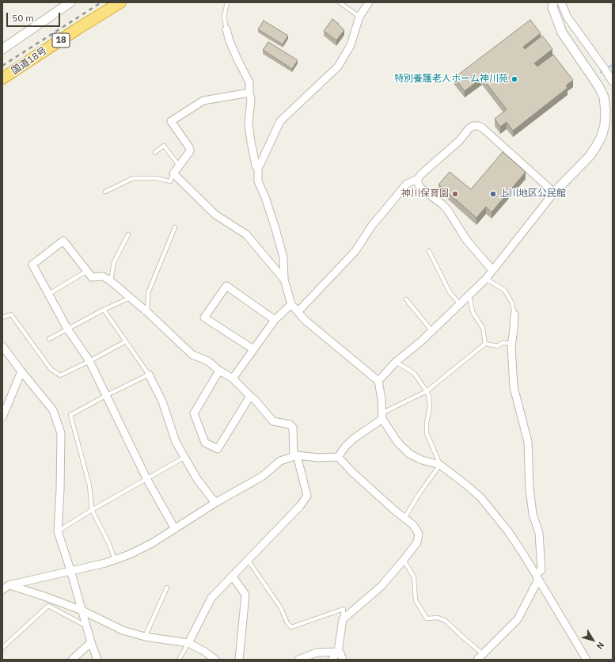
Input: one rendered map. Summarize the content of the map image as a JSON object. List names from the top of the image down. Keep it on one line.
{"streets":{"highway":["18","国道18号"]},"places":["特別養護老人ホーム神川苑","神川保育園","上川地区公民館"],"scale_bar":"50 m","north":"bottom right"}
